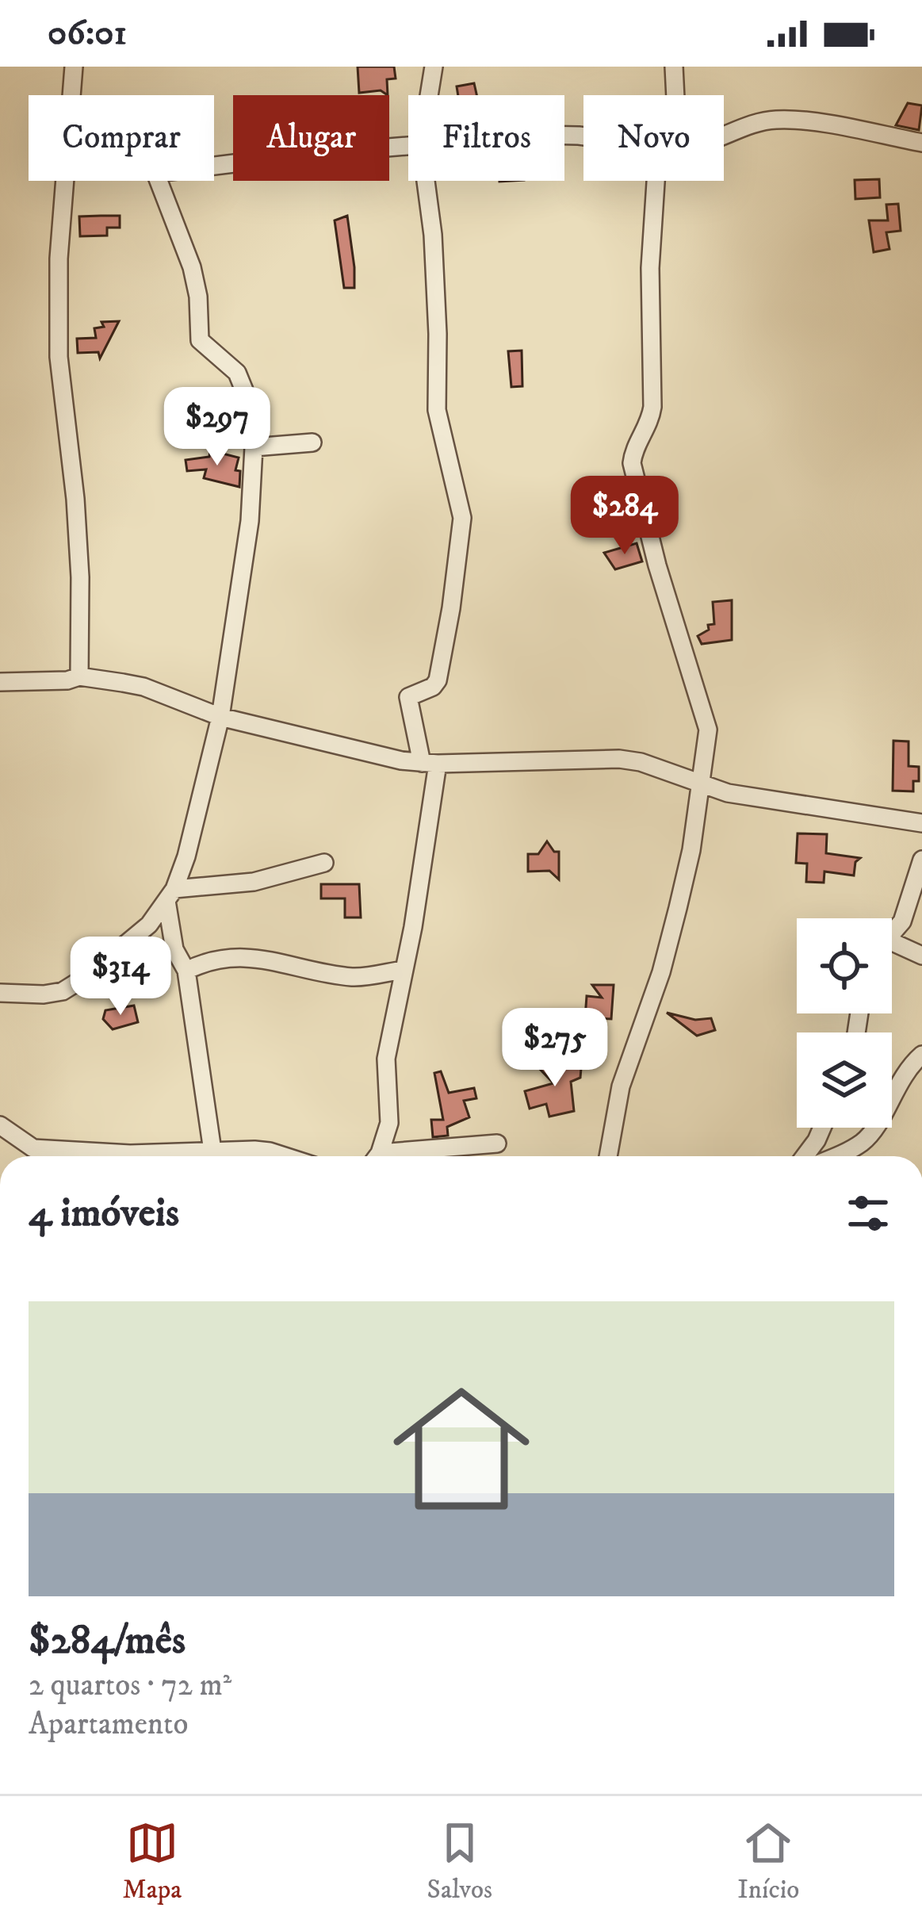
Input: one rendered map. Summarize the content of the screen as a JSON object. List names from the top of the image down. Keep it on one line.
{"page":{"status":"06:01","chip":["Comprar","Alugar","Filtros","Novo"],"price":["$297","$284","$314","$275"],"heading":"4 imóveis","list":[{"name":"$284/mês","note":"2 quartos · 72 m² · Apartamento"}],"tabs":["Mapa","Salvos","Início"]}}
